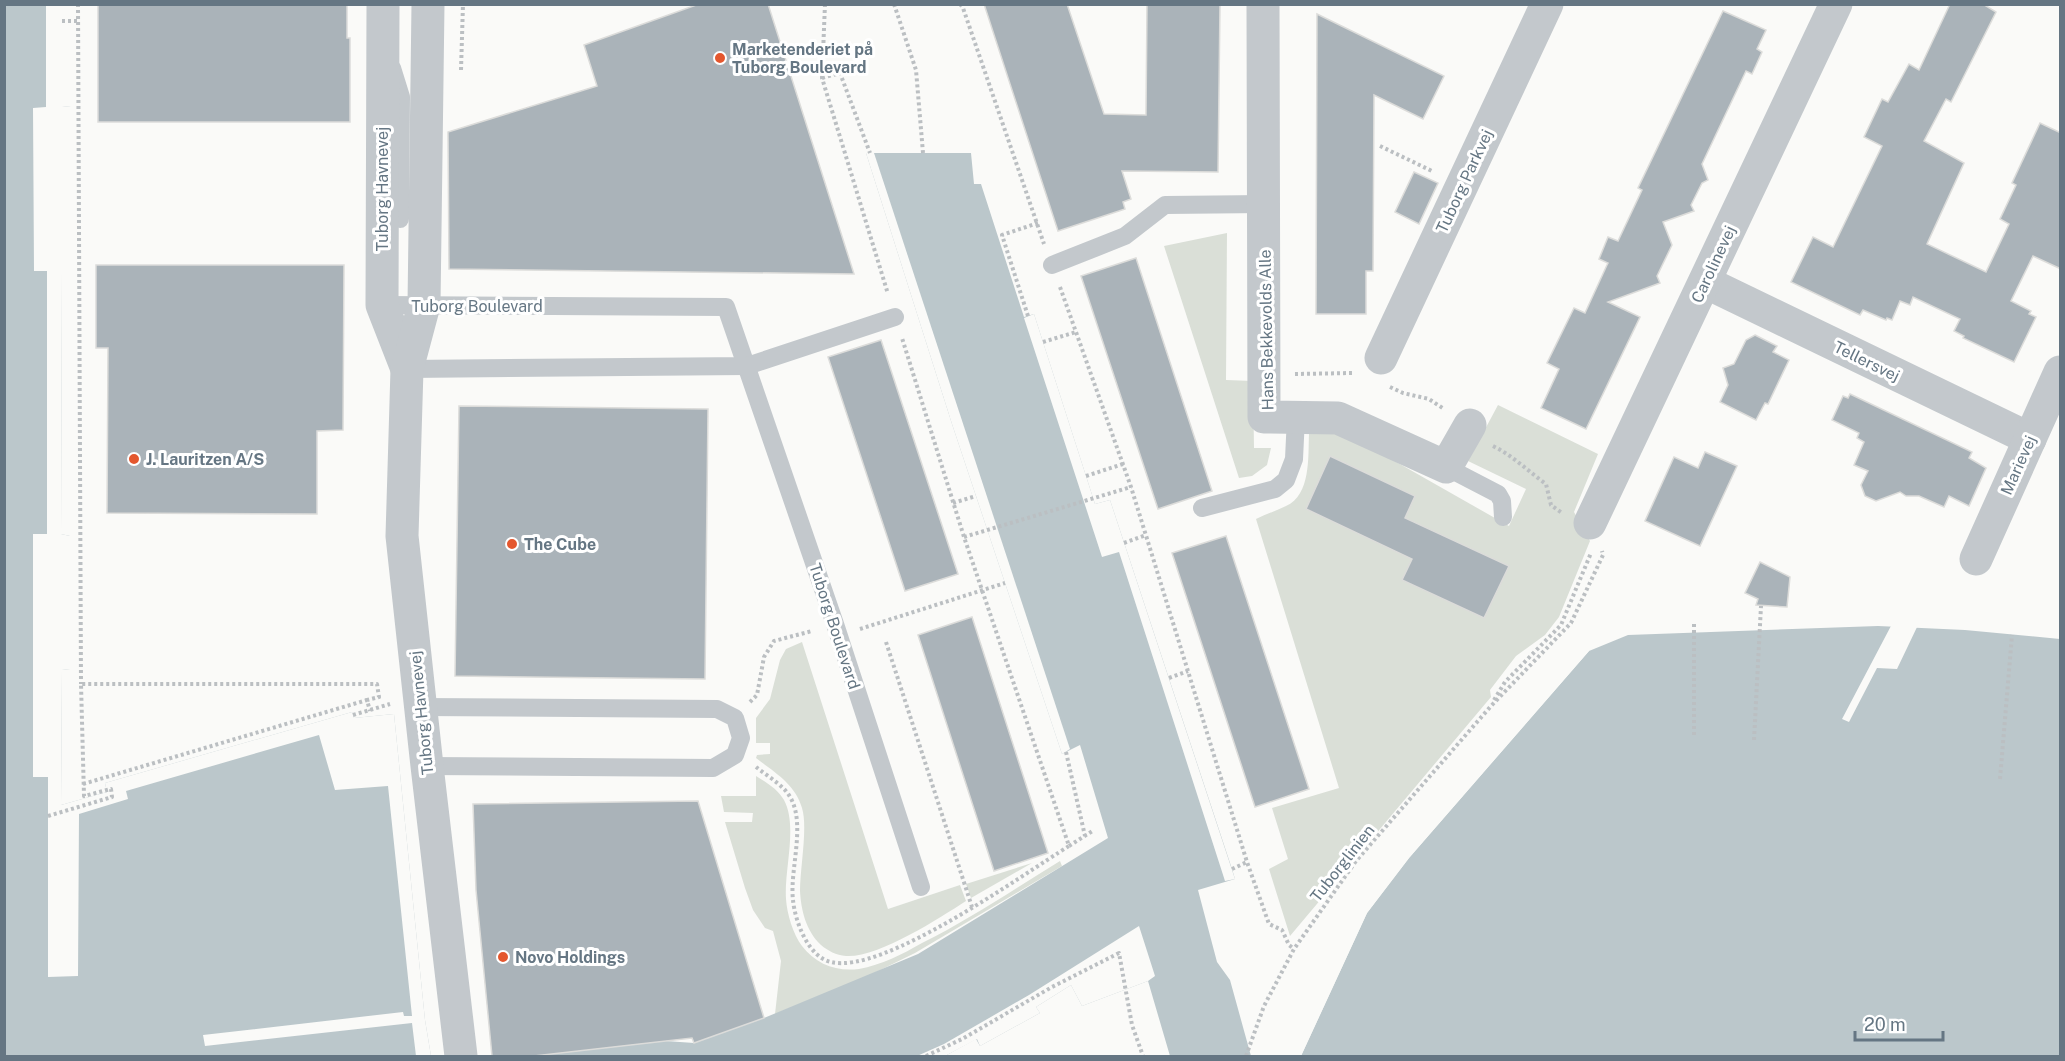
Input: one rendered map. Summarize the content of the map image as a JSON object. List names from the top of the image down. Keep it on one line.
{"streets":{"street":["Tuborg Parkvej","Tuborg Havnevej","Carolinevej","Hans Bekkevolds Alle","Tellersvej","Marievej"],"lane":["Tuborg Boulevard"],"path":["Tuborglinien"]},"crossings":[["Tuborg Havnevej","Tuborg Boulevard"],["Carolinevej","Tellersvej"],["Carolinevej","Tuborglinien"],["Tellersvej","Marievej"]],"places":["Marketenderiet på Tuborg Boulevard","J. Lauritzen A/S","The Cube","Novo Holdings"],"scale_bar":"20 m"}
